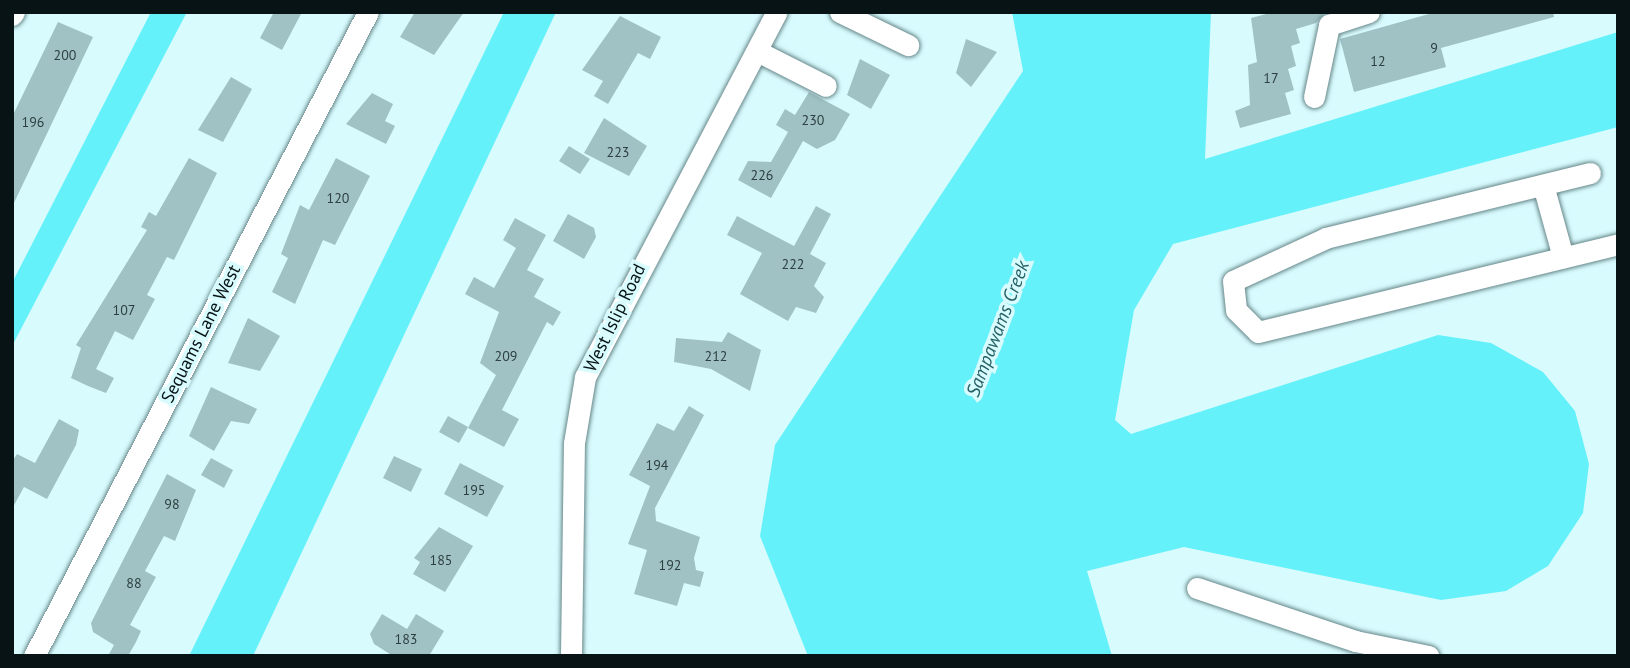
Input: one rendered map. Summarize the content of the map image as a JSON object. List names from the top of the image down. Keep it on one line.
{"streets":{"street":["West Islip Road","Sequams Lane West"]},"water":["Sampawams Creek"],"house_numbers":["9","200","12","17","230","196","223","226","120","222","107","209","212","194","195","98","185","192","88","183"]}
